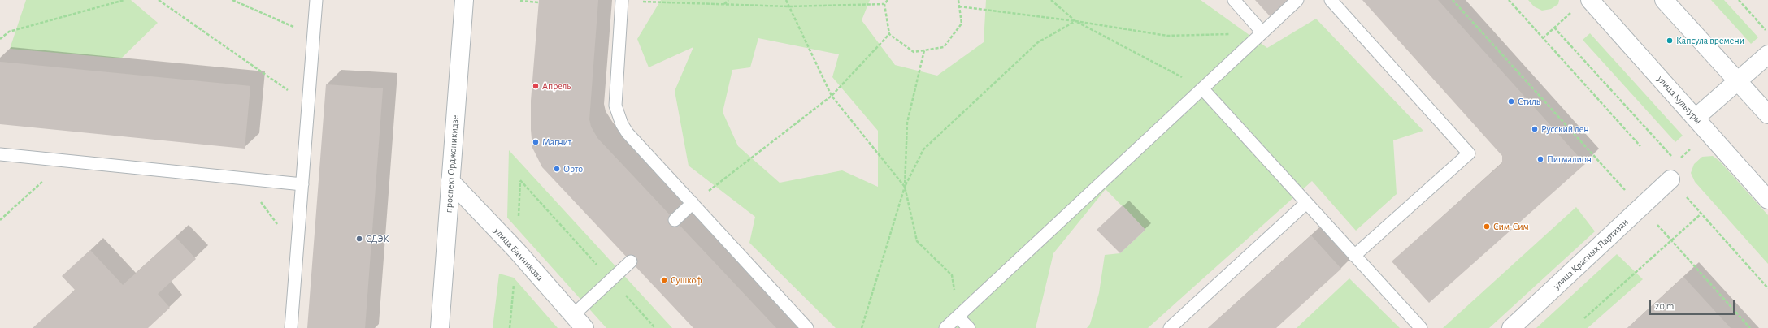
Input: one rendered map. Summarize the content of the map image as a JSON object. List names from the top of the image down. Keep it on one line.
{"streets":{"street":["улица Культуры","проспект Орджоникидзе","улица Банникова","улица Красных Партизан"]},"crossings":[["проспект Орджоникидзе","улица Банникова"]],"places":["Капсула времени","Апрель","Стиль","Русский лен","Магнит","Пигмалион","Орто","Сим-Сим","СДЭК","Сушкоф"],"scale_bar":"20 m"}
